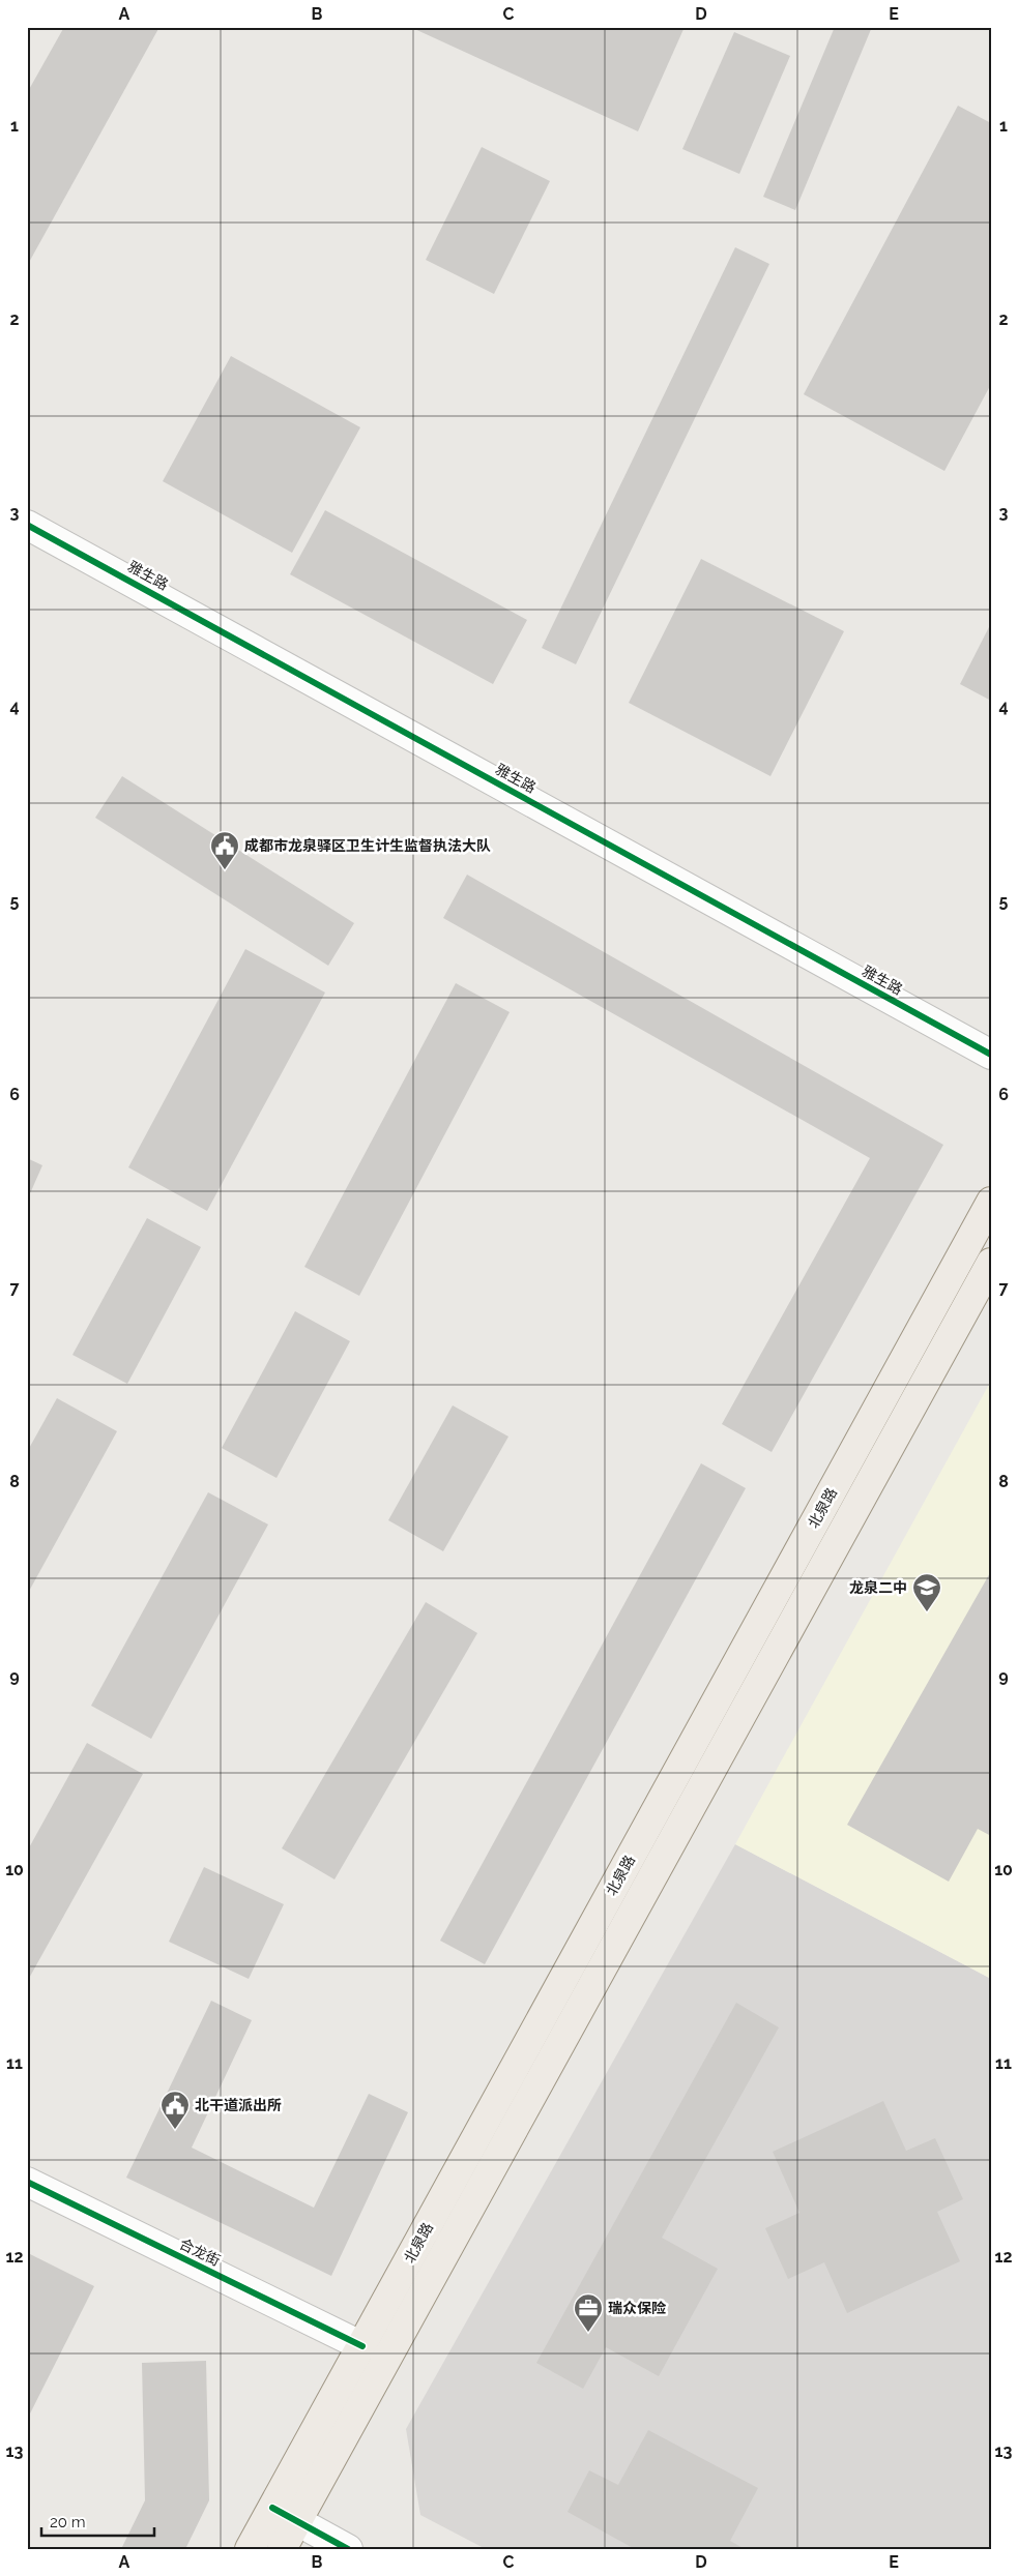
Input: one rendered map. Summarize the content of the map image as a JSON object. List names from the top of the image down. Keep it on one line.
{"streets":{"main road":["北泉路"],"street":["雅生路","合龙街"]},"crossings":[["北泉路","合龙街"]],"places":{"public building":["成都市龙泉驿区卫生计生监督执法大队","北干道派出所"],"school or university":["龙泉二中"],"office":["瑞众保险"]},"scale_bar":"20 m","grid":{"columns":["A","B","C","D","E"],"rows":["1","2","3","4","5","6","7","8","9","10","11","12","13"]}}
